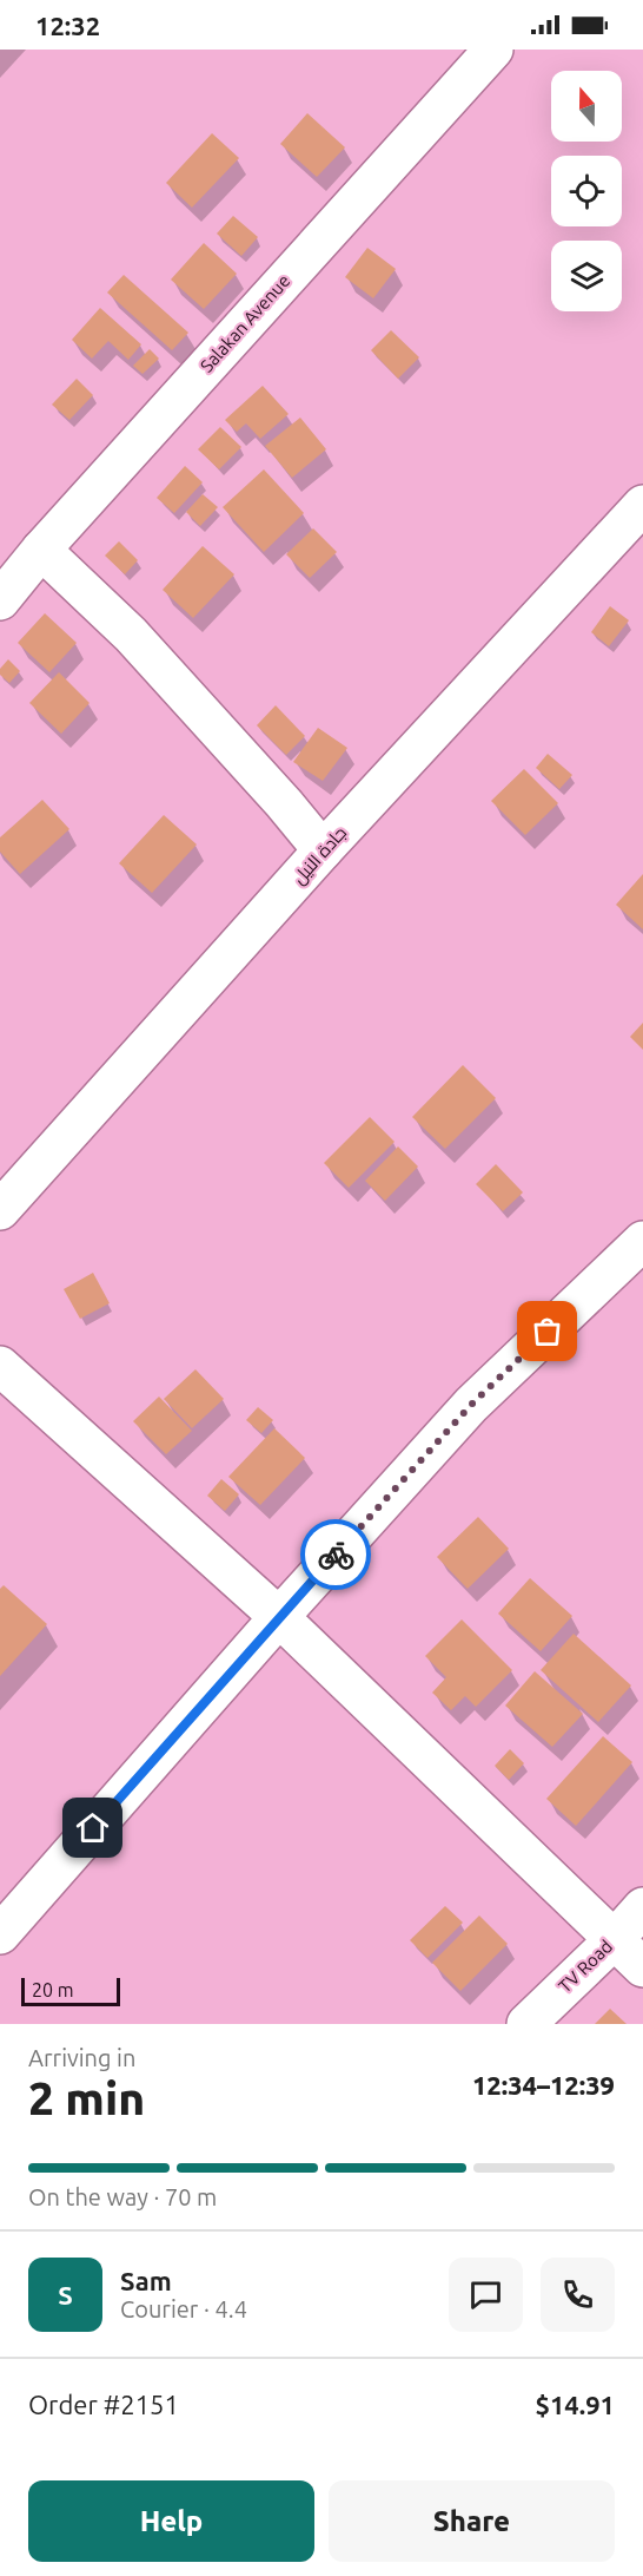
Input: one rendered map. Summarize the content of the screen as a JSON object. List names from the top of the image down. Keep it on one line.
{"streets":{"street":["Salakan Avenue","جادة النيل","TV Road"]},"scale_bar":"20 m","north":"top","page":{"status":"12:32","scale":"20 m","heading":["2 min","Arriving in","12:34–12:39"],"panel":["Sam","Courier · 4.4","Order #2151","$14.91"],"bar":"On the way · 70 m","round":"S","buttons":["Help","Share"]}}
